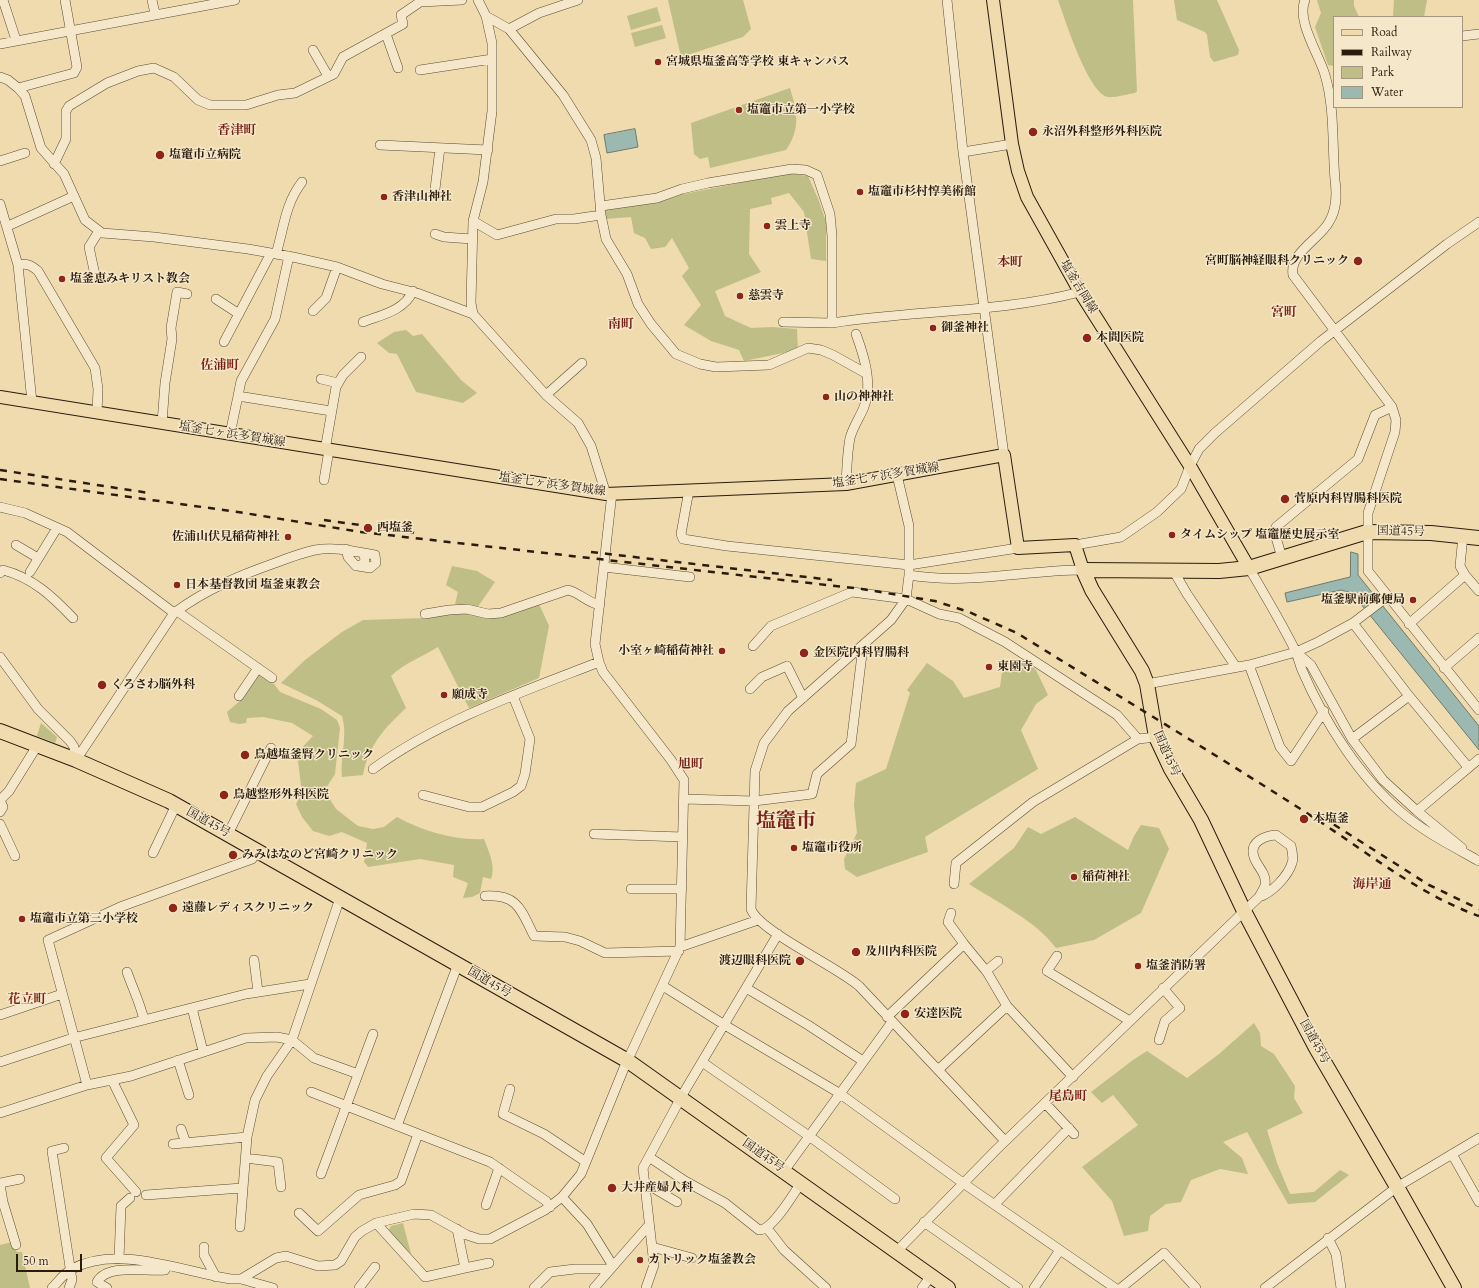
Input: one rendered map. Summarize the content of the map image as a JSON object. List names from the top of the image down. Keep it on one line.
{"streets":{"highway":["国道45号"],"main road":["塩釜吉岡線","塩釜七ヶ浜多賀城線"]},"crossings":[["塩釜吉岡線","国道45号"]],"districts":["香津町","本町","宮町","南町","佐浦町","旭町","塩竈市","海岸通","花立町","尾島町"],"places":["宮城県塩釜高等学校 東キャンパス","塩竈市立第一小学校","永沼外科整形外科医院","塩竃市立病院","塩竈市杉村惇美術館","香津山神社","雲上寺","宮町脳神経眼科クリニック","塩釜恵みキリスト教会","慈雲寺","御釜神社","本間医院","山の神神社","菅原内科胃腸科医院","西塩釜","タイムシップ 塩竈歴史展示室","佐浦山伏見稲荷神社","日本基督教団 塩釜東教会","塩釜駅前郵便局","小室ヶ崎稲荷神社","金医院内科胃腸科","東園寺","くろさわ脳外科","願成寺","鳥越塩釜腎クリニック","鳥越整形外科医院","本塩釜","塩竈市役所","みみはなのど宮崎クリニック","稲荷神社","遠藤レディスクリニック","塩竈市立第三小学校","及川内科医院","渡辺眼科医院","塩釜消防署","安達医院","大井産婦人科","カトリック塩釜教会"],"legend":["Road","Railway","Park","Water"],"scale_bar":"50 m"}
